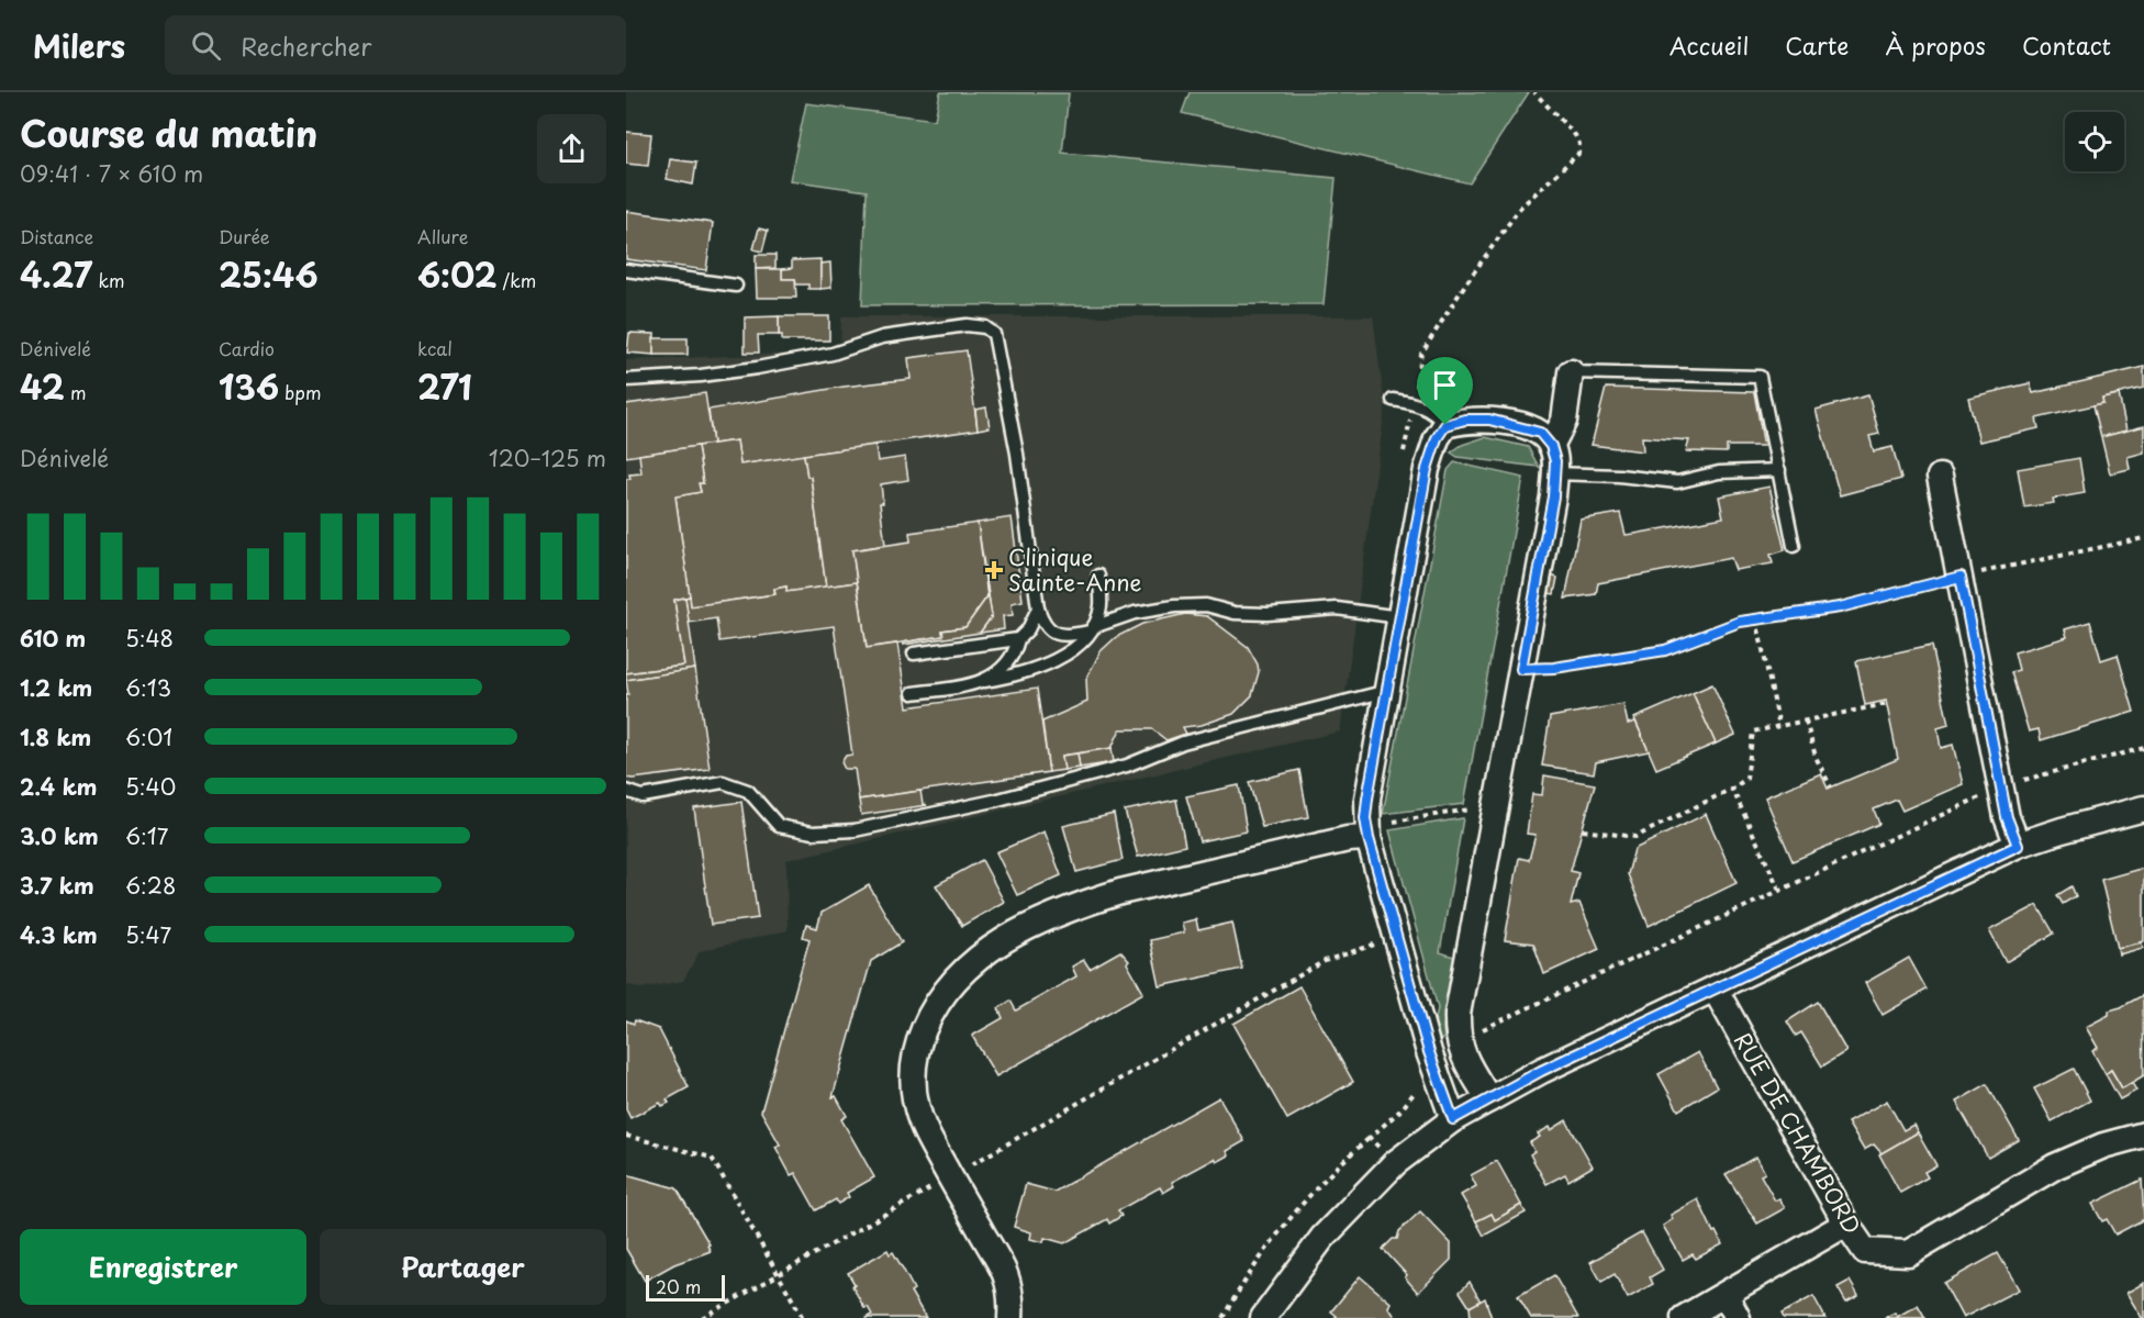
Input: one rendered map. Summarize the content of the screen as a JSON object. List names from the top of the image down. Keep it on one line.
{"streets":{"street":["RUE DE CHAMBORD"]},"places":{"health":["Clinique Sainte-Anne"]},"scale_bar":"20 m","page":{"header":"Milers","search":"Rechercher","nav":["Accueil","Carte","À propos","Contact"],"heading":["Course du matin","09:41 · 7 × 610 m"],"stats":[["Distance","4.27 km"],["Durée","25:46"],["Allure","6:02 /km"],["Dénivelé","42 m"],["Cardio","136 bpm"],["kcal","271"]],"chart":["Dénivelé","120–125 m"],"list":[{"name":"610 m","note":"5:48"},{"name":"1.2 km","note":"6:13"},{"name":"1.8 km","note":"6:01"},{"name":"2.4 km","note":"5:40"},{"name":"3.0 km","note":"6:17"},{"name":"3.7 km","note":"6:28"},{"name":"4.3 km","note":"5:47"}],"buttons":["Enregistrer","Partager"],"scale":"20 m"}}
